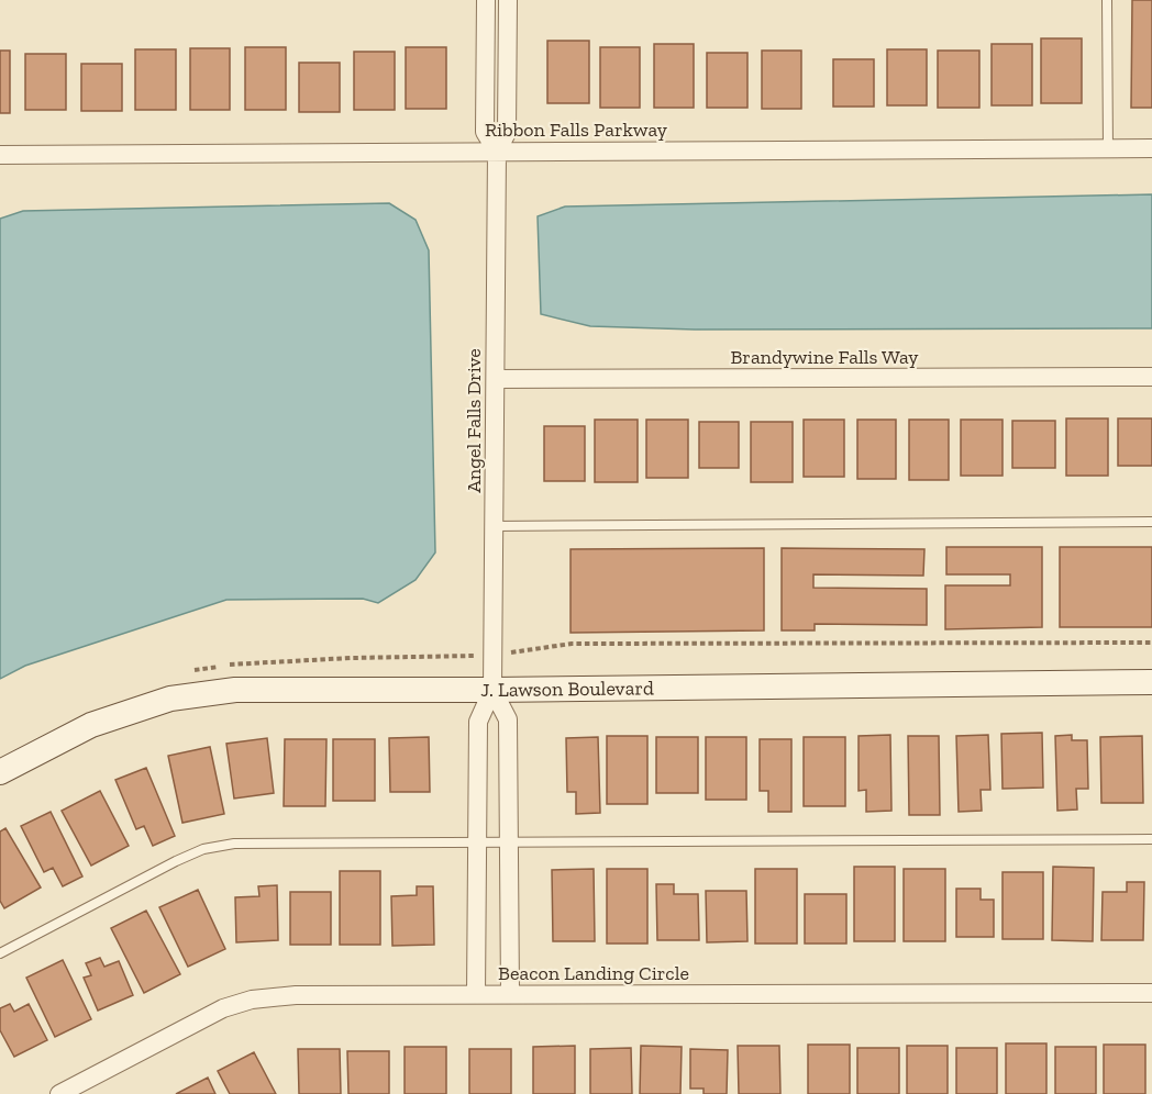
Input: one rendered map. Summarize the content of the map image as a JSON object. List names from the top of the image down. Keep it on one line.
{"streets":{"street":["Ribbon Falls Parkway","Brandywine Falls Way","Angel Falls Drive","J. Lawson Boulevard","Beacon Landing Circle"]},"crossings":[["Ribbon Falls Parkway","Angel Falls Drive"],["Brandywine Falls Way","Angel Falls Drive"],["Angel Falls Drive","J. Lawson Boulevard"],["Angel Falls Drive","Beacon Landing Circle"]]}
